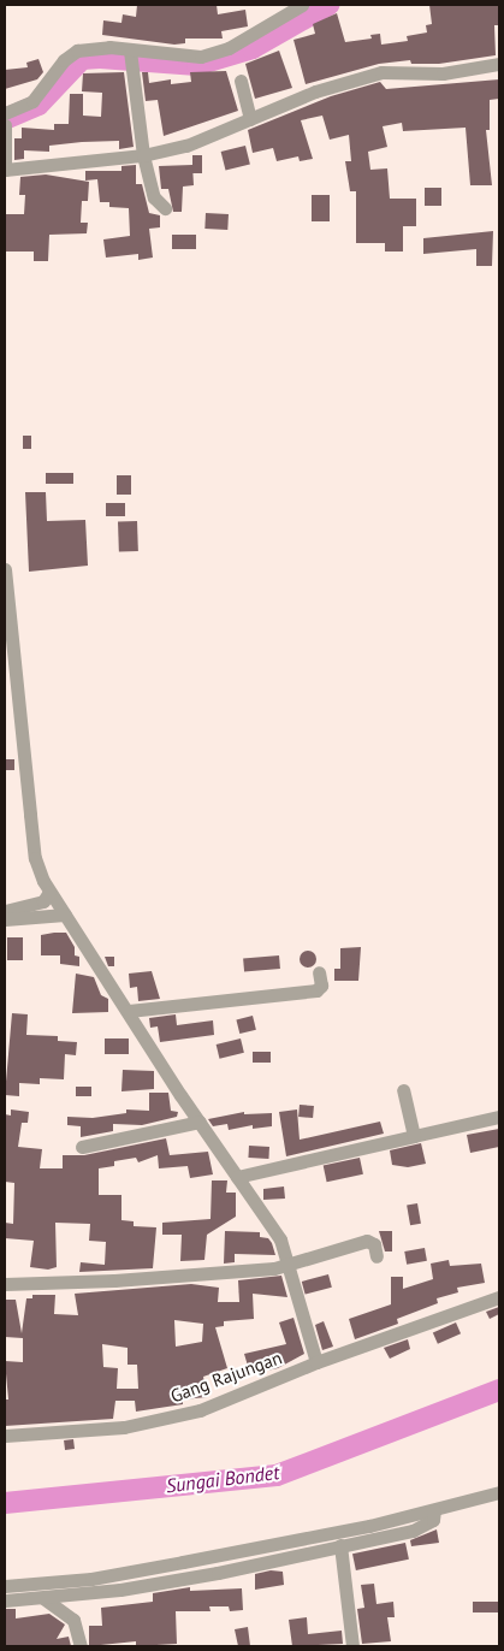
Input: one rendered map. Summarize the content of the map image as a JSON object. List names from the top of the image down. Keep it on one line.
{"streets":{"street":["Gang Rajungan"]},"water":["Sungai Bondet"]}
